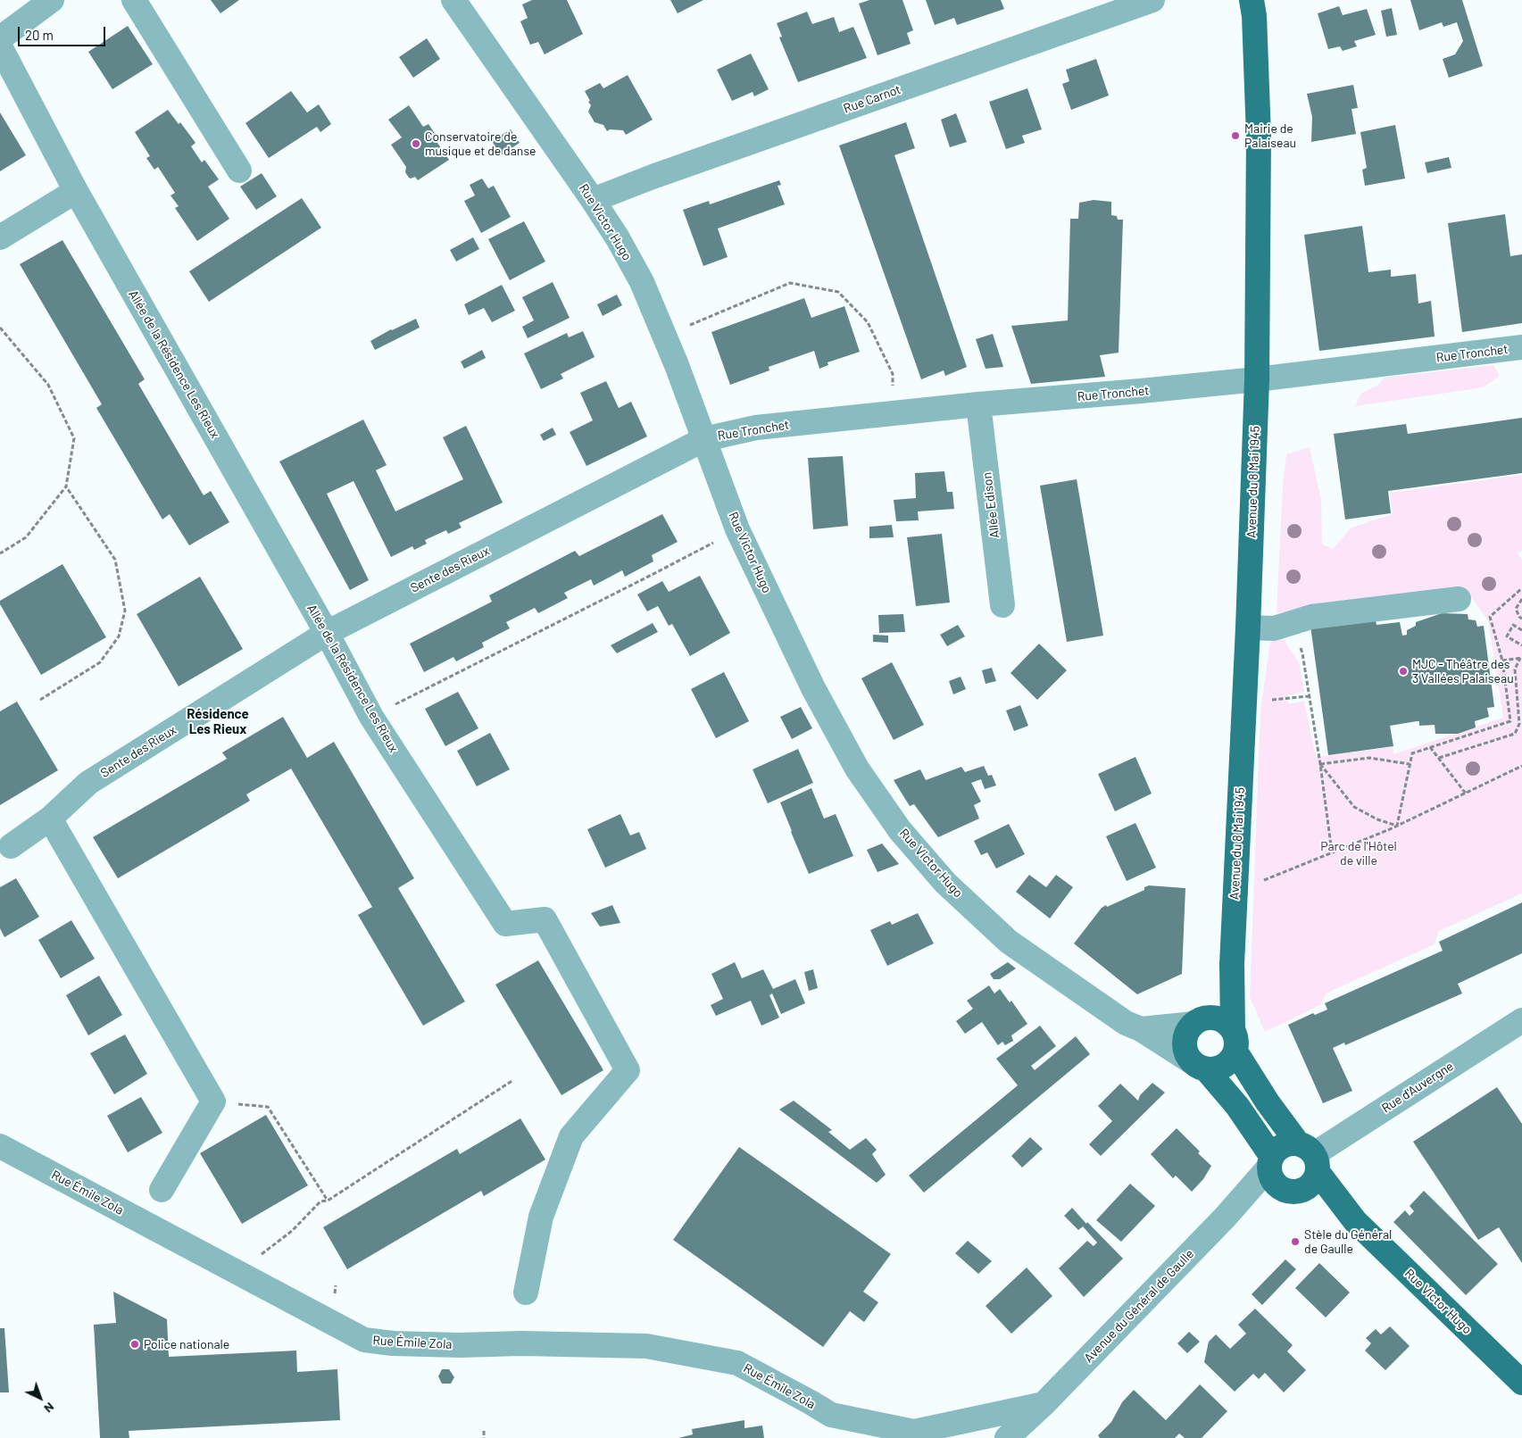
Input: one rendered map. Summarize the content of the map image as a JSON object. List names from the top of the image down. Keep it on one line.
{"streets":{"main road":["Rue Victor Hugo","Avenue du 8 Mai 1945"],"street":["Rue Carnot","Rue Tronchet","Allée de la Résidence Les Rieux","Allée Edison","Sente des Rieux","Rue d'Auvergne","Rue Émile Zola","Avenue du Général de Gaulle"]},"crossings":[["Rue Carnot","Rue Victor Hugo"],["Rue Victor Hugo","Rue Tronchet"],["Rue Victor Hugo","Avenue du 8 Mai 1945"],["Rue Victor Hugo","Sente des Rieux"],["Rue Victor Hugo","Rue d'Auvergne"],["Rue Victor Hugo","Avenue du Général de Gaulle"],["Rue Tronchet","Avenue du 8 Mai 1945"],["Rue Tronchet","Allée Edison"],["Rue Tronchet","Sente des Rieux"],["Allée de la Résidence Les Rieux","Sente des Rieux"]],"districts":["Résidence Les Rieux"],"parks":["Parc de l'Hôtel de ville"],"places":["Mairie de Palaiseau","Conservatoire de musique et de danse","MJC - Théâtre des 3 Vallées Palaiseau","Stèle du Général de Gaulle","Police nationale"],"scale_bar":"20 m","north":"bottom right"}
